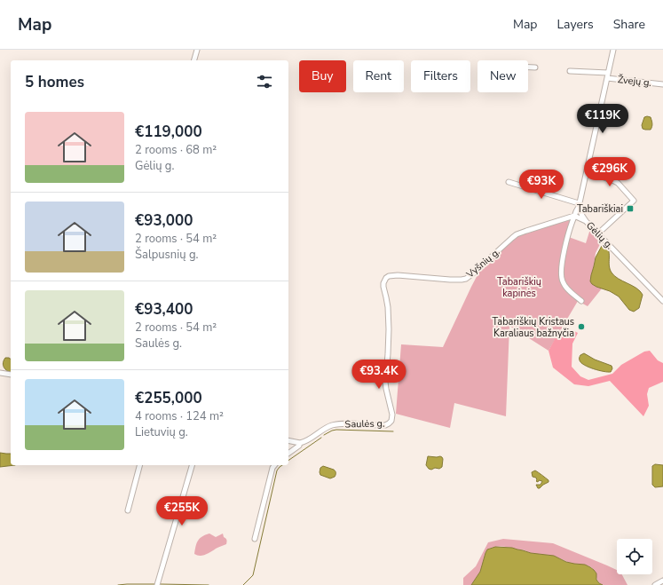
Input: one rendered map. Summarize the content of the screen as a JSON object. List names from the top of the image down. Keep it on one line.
{"streets":{"street":["Žvejų g.","Gėlių g.","Vyšnių g.","Saulės g."]},"crossings":[["Vyšnių g.","Saulės g."]],"parks":["Tabariškių kapinės"],"places":{"transit":["Tabariškiai"],"other":["Tabariškių Kristaus Karaliaus bažnyčia"]},"page":{"header":"Map","nav":["Map","Layers","Share"],"chip":["Buy","Rent","Filters","New"],"heading":"5 homes","list":[{"name":"€119,000","note":"2 rooms · 68 m² · Gėlių g."},{"name":"€93,000","note":"2 rooms · 54 m² · Šalpusnių g."},{"name":"€93,400","note":"2 rooms · 54 m² · Saulės g."},{"name":"€255,000","note":"4 rooms · 124 m² · Lietuvių g."}],"price":["€119K","€296K","€93K","€93.4K","€255K"]}}
